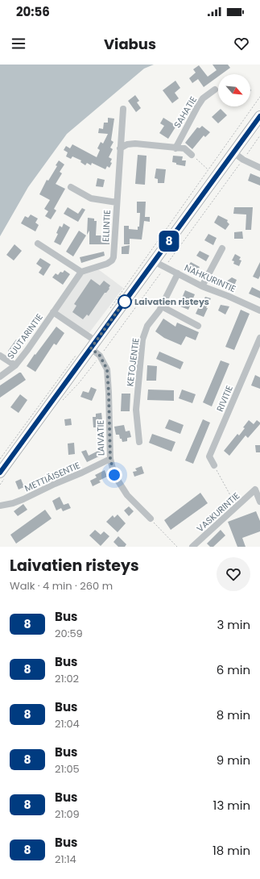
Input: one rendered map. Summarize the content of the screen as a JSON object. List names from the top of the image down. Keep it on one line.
{"streets":{"street":["SAHATIE","ELLINTIE","NAHKURINTIE","SUUTARINTIE","KETOJENTIE","RIVITIE","LAIVATIE","METTIÄISENTIE","VASKURINTIE"]},"crossings":[["NAHKURINTIE","KETOJENTIE"],["SUUTARINTIE","LAIVATIE"],["LAIVATIE","METTIÄISENTIE"]],"places":["Laivatien risteys"],"lines":["bus line 8"],"north":"bottom right","page":{"status":"20:56","header":"Viabus","on_map":"8","heading":["Laivatien risteys","Walk · 4 min · 260 m"],"list":[{"mark":"8","name":"Bus","note":"20:59","value":"3 min"},{"mark":"8","name":"Bus","note":"21:02","value":"6 min"},{"mark":"8","name":"Bus","note":"21:04","value":"8 min"},{"mark":"8","name":"Bus","note":"21:05","value":"9 min"},{"mark":"8","name":"Bus","note":"21:09","value":"13 min"},{"mark":"8","name":"Bus","note":"21:14","value":"18 min"}]}}
